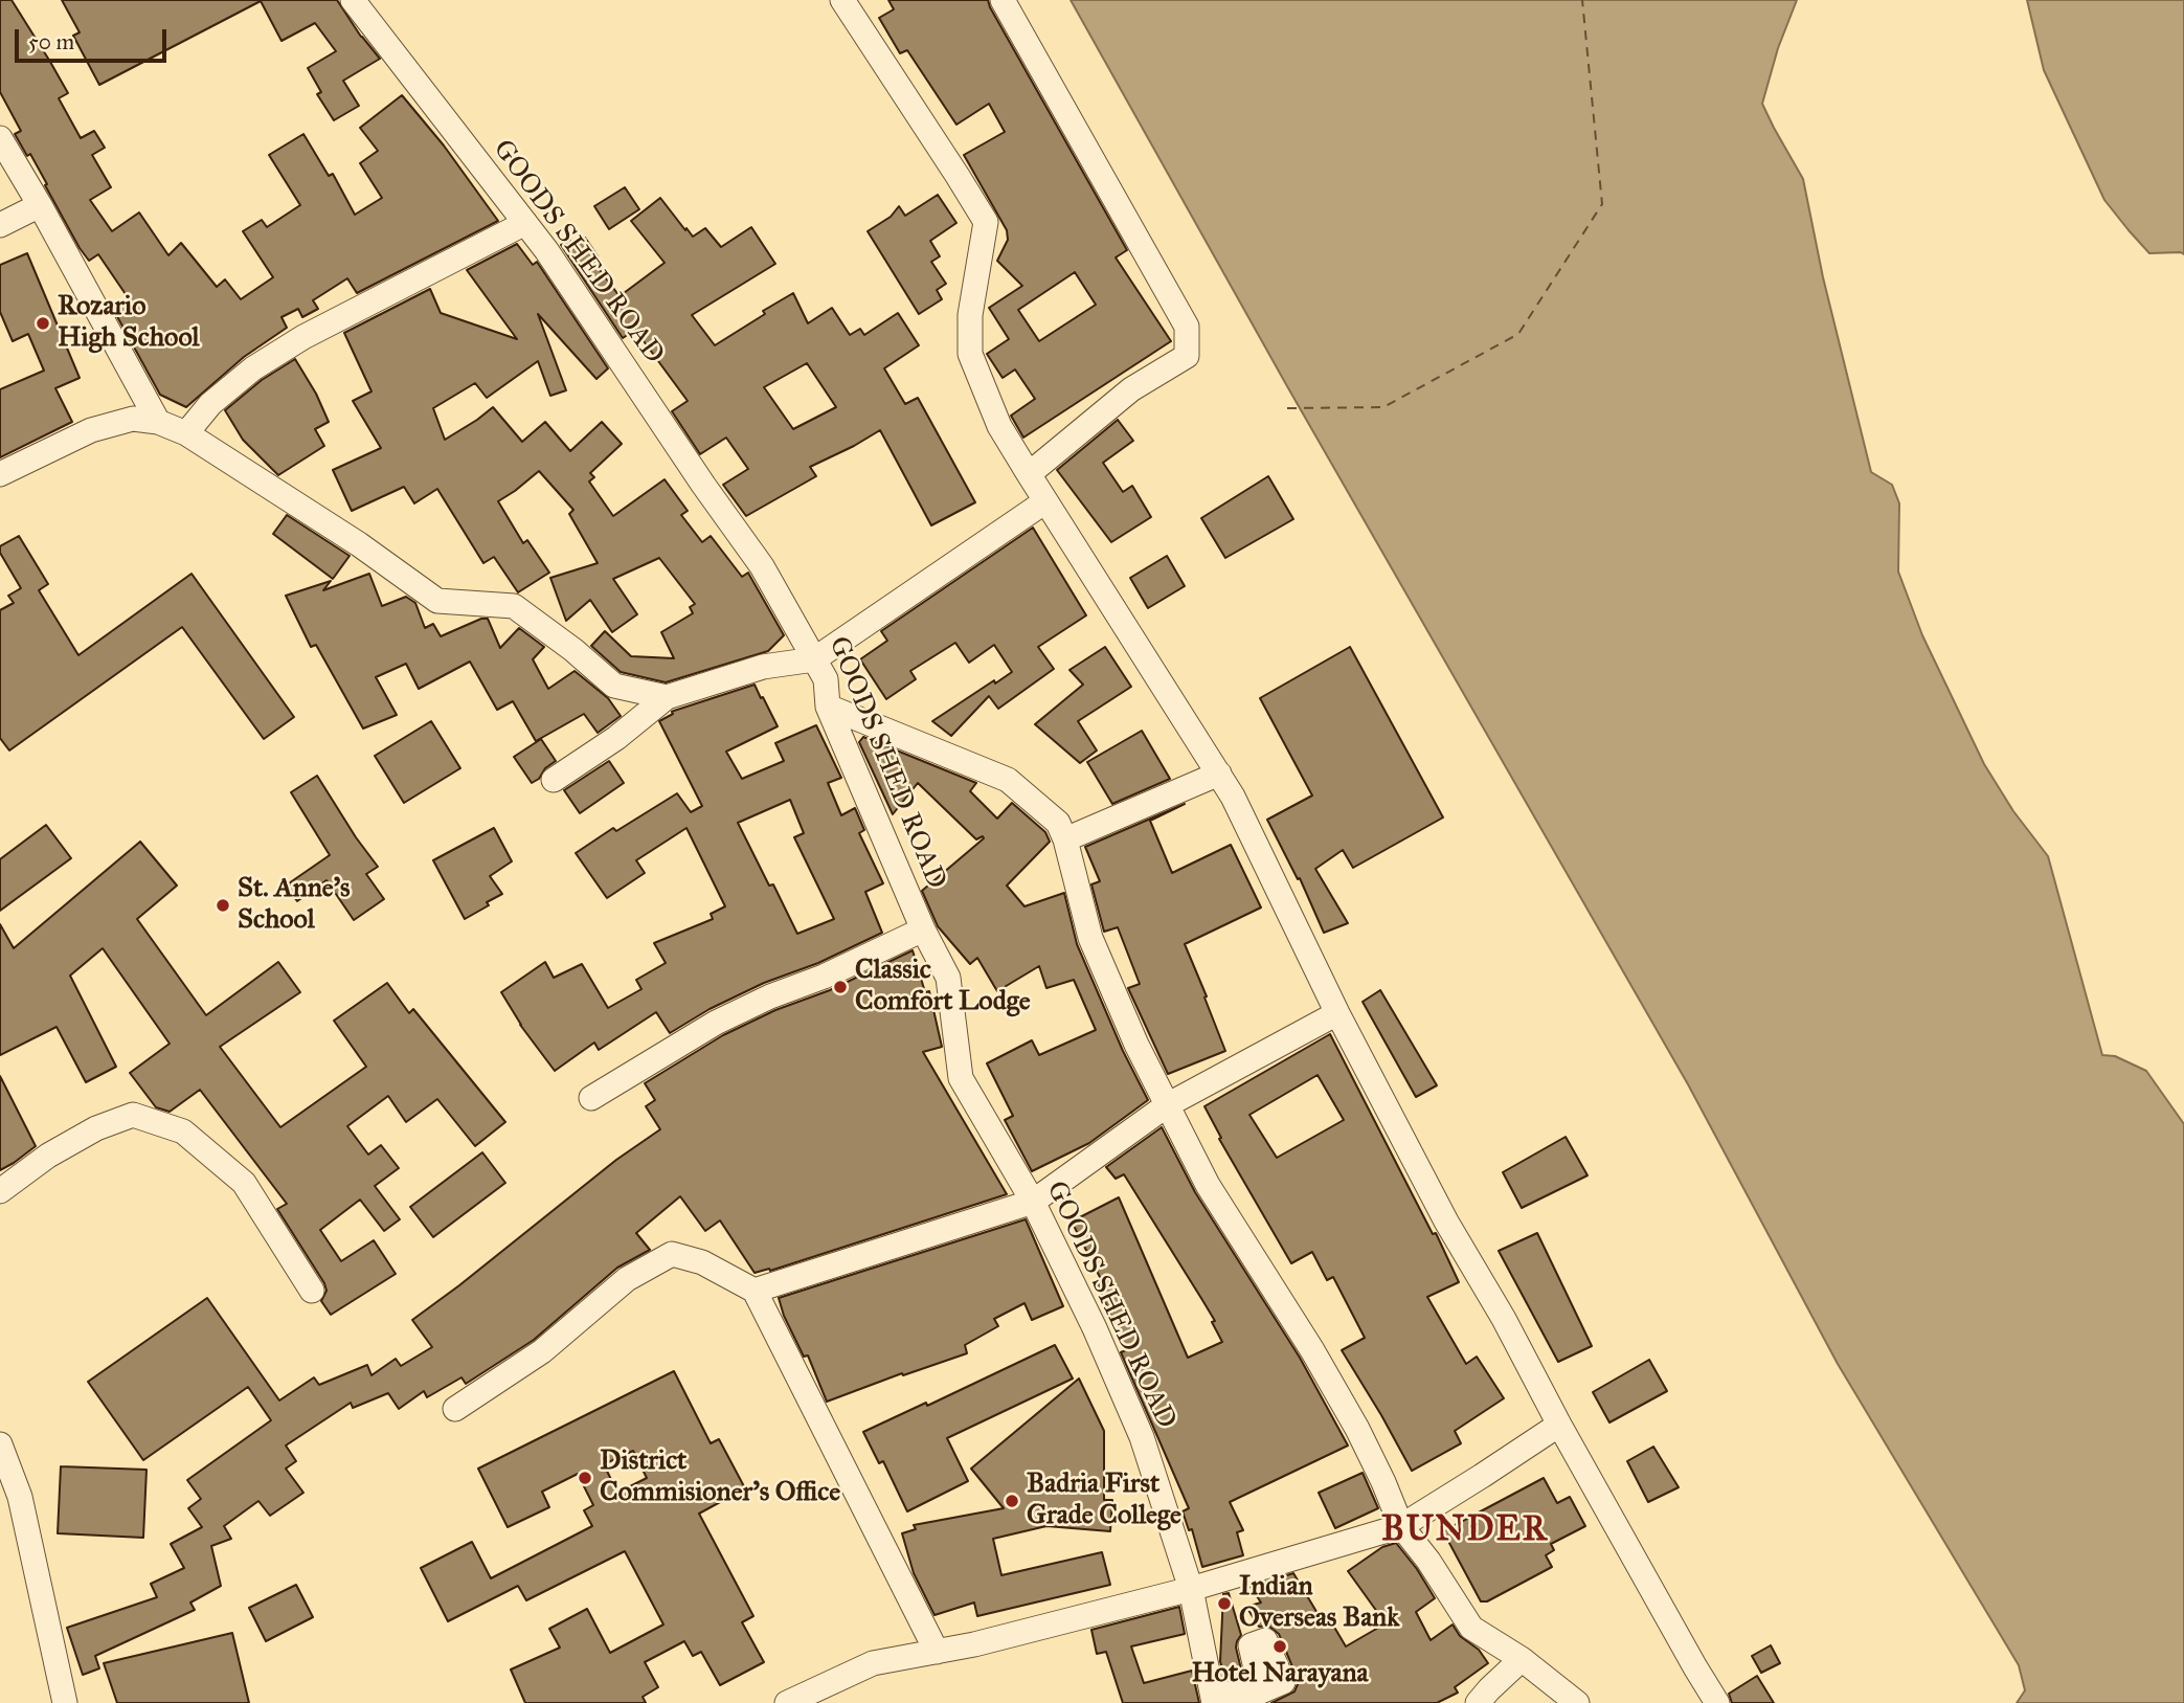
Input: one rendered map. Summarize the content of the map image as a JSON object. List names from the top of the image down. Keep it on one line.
{"streets":{"street":["GOODS SHED ROAD"]},"districts":["BUNDER"],"places":["Rozario High School","St. Anne's School","Classic Comfort Lodge","District Commisioner's Office","Badria First Grade College","Indian Overseas Bank","Hotel Narayana"],"scale_bar":"50 m"}
